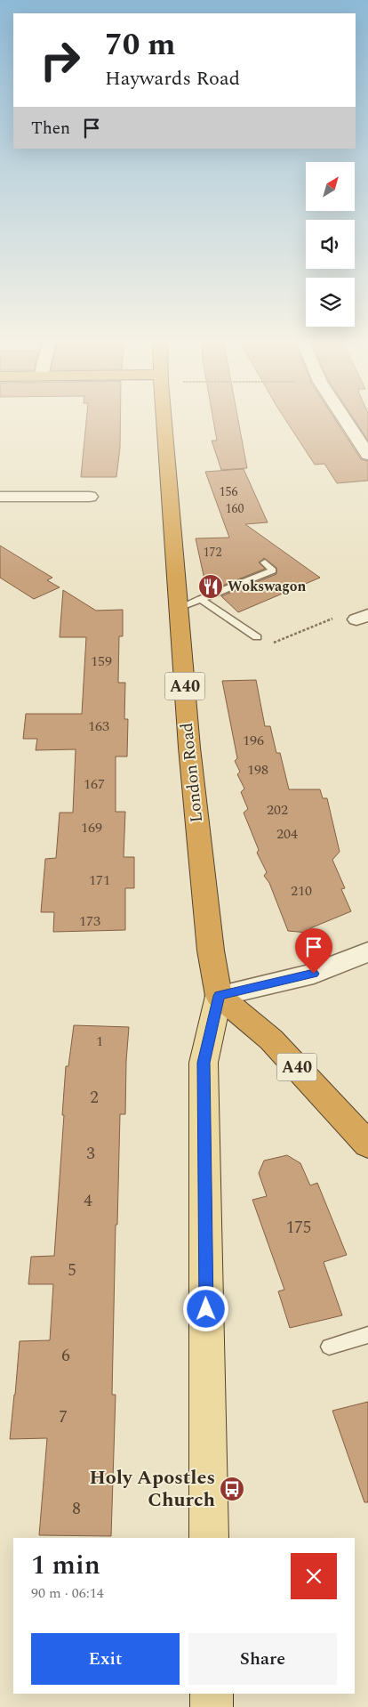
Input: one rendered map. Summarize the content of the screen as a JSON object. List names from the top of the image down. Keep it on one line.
{"streets":{"highway":["A40","London Road"]},"crossings":[["A40","London Road"]],"places":{"restaurant":["Wokswagon"],"bus stop":["Holy Apostles Church"]},"house_numbers":["156","160","172","159","163","196","198","167","202","169","204","171","210","173","1","2","3","4","175","5","6","7","8"],"north":"top right","page":{"turn":["70 m","Haywards Road"],"then":"Then","heading":["1 min","90 m · 06:14"],"buttons":["Exit","Share"]}}
